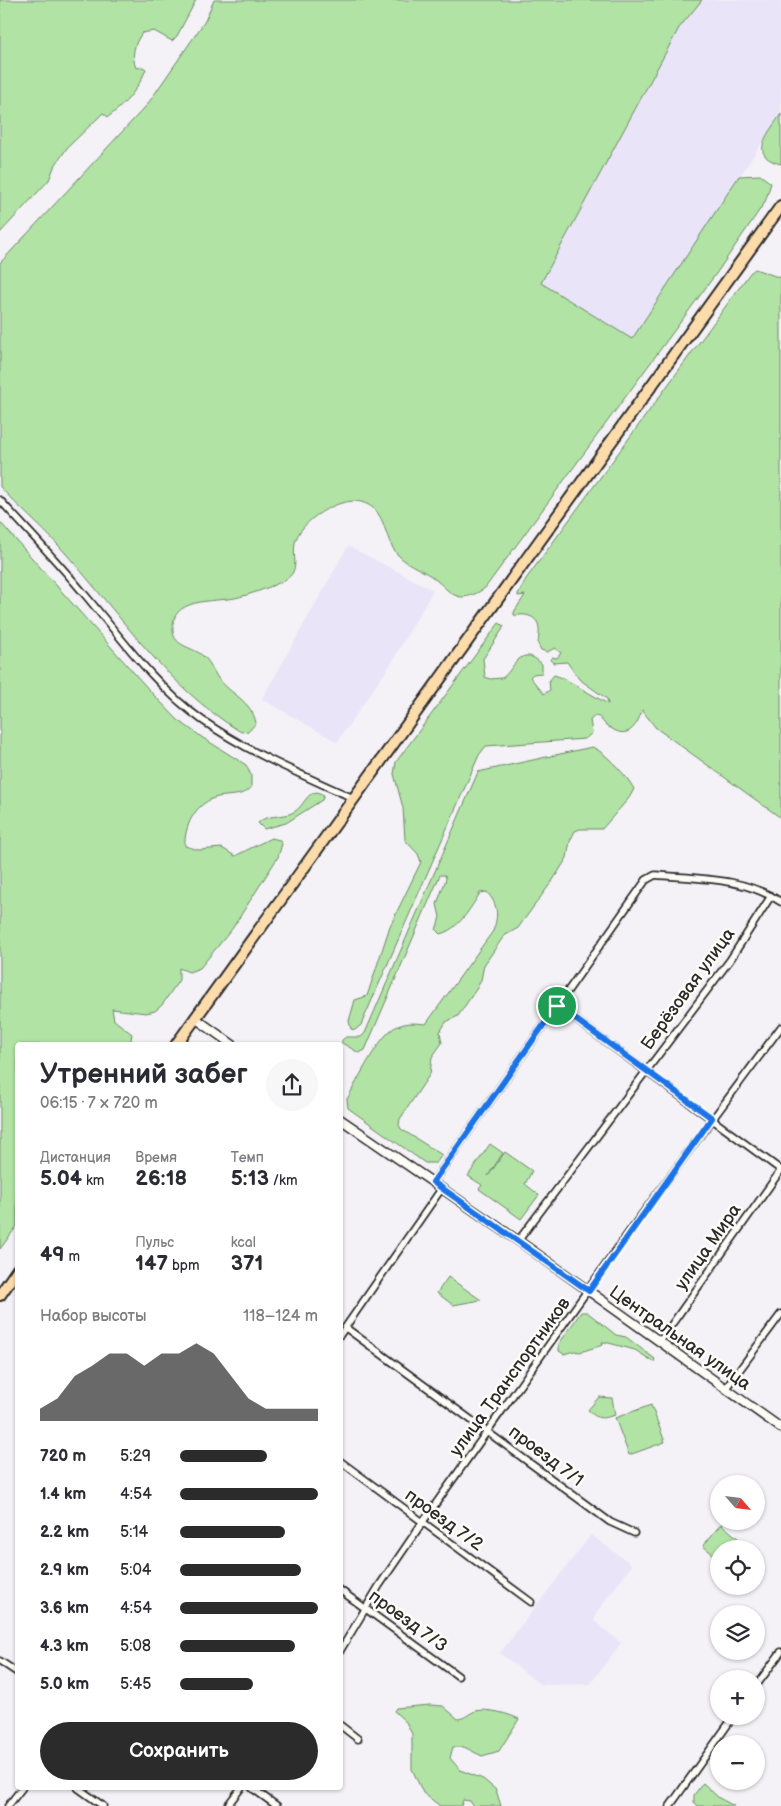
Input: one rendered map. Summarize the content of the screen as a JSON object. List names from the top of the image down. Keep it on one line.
{"streets":{"street":["Берёзовая улица","улица Мира","Центральная улица","улица Транспортников","проезд 7/1","проезд 7/2","проезд 7/3"]},"crossings":[["Берёзовая улица","Центральная улица"],["улица Мира","Центральная улица"],["Центральная улица","улица Транспортников"],["улица Транспортников","проезд 7/1"],["улица Транспортников","проезд 7/2"],["улица Транспортников","проезд 7/3"]],"north":"bottom right","page":{"heading":["Утренний забег","06:15 · 7 × 720 m"],"stats":[["Дистанция","5.04 km"],["Время","26:18"],["Темп","5:13 /km"],["49 m"],["Пульс","147 bpm"],["kcal","371"]],"chart":["Набор высоты","118–124 m"],"list":[{"name":"720 m","note":"5:29"},{"name":"1.4 km","note":"4:54"},{"name":"2.2 km","note":"5:14"},{"name":"2.9 km","note":"5:04"},{"name":"3.6 km","note":"4:54"},{"name":"4.3 km","note":"5:08"},{"name":"5.0 km","note":"5:45"}],"map_buttons":["+","−"],"buttons":"Сохранить"}}
